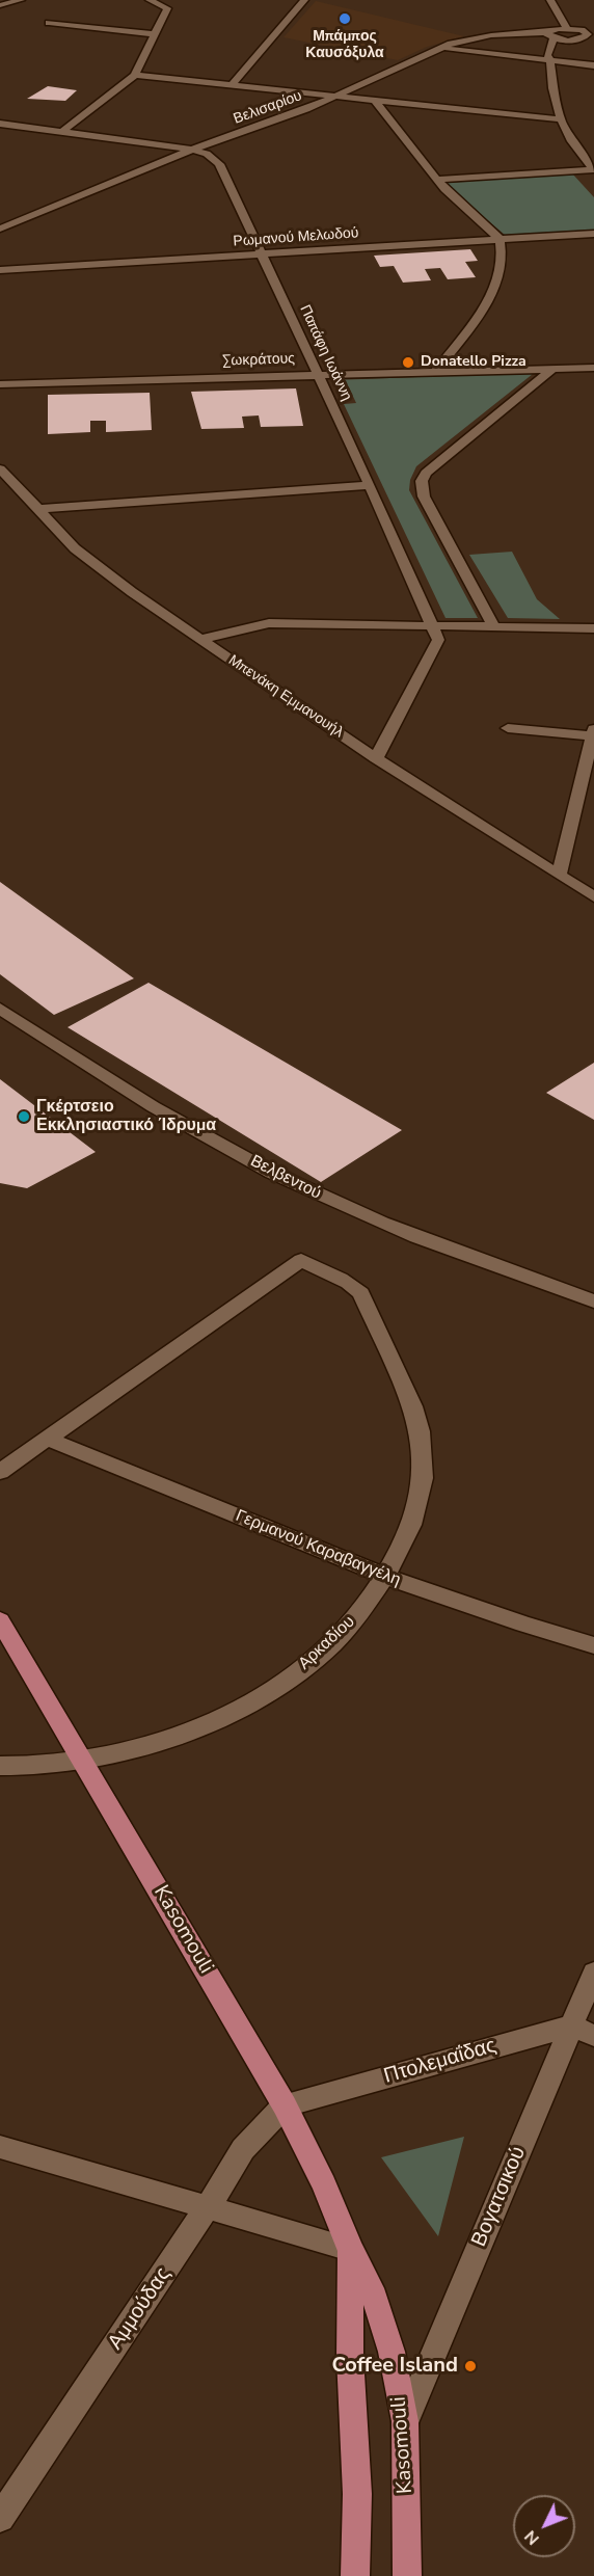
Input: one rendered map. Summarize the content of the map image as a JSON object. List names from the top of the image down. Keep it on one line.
{"streets":{"main road":["Kasomouli"],"street":["Βελισαρίου","Ρωμανού Μελωδού","Παπάφη Ιωάννη","Σωκράτους","Μπενάκη Εμμανουήλ","Βελβεντού","Γερμανού Καραβαγγέλη","Αρκαδίου","Πτολεμαΐδας","Βογατσικού","Αμμούδας"]},"crossings":[["Βελισαρίου","Παπάφη Ιωάννη"],["Ρωμανού Μελωδού","Παπάφη Ιωάννη"],["Παπάφη Ιωάννη","Σωκράτους"],["Παπάφη Ιωάννη","Μπενάκη Εμμανουήλ"],["Γερμανού Καραβαγγέλη","Αρκαδίου"],["Αρκαδίου","Kasomouli"],["Kasomouli","Πτολεμαΐδας"],["Kasomouli","Βογατσικού"],["Kasomouli","Αμμούδας"],["Πτολεμαΐδας","Βογατσικού"],["Πτολεμαΐδας","Αμμούδας"]],"places":["Μπάμπος Καυσόξυλα","Donatello Pizza","Γκέρτσειο Εκκλησιαστικό Ίδρυμα","Coffee Island"],"north":"bottom left"}
